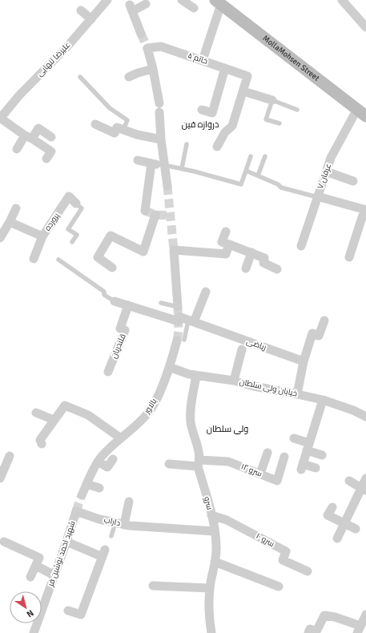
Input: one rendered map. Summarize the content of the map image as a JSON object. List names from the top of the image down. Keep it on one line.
{"streets":{"main road":["MollaMohsen Street"],"street":["خاتم ۵","علیرضا تنهایی","عرفان ۷","پرورده","ریاضی","قلندریان","خیابان ولی سلطان","بالاور","سرو ۱۲","سرو","داراب","سرو ۱۰","شهید احمد نوشین فر"]},"crossings":[["MollaMohsen Street","عرفان ۷"],["ریاضی","قلندریان"],["خیابان ولی سلطان","بالاور"],["خیابان ولی سلطان","سرو"],["سرو ۱۲","سرو"],["سرو","داراب"],["سرو","سرو ۱۰"],["داراب","شهید احمد نوشین فر"]],"districts":["دروازه فین","ولی سلطان"],"north":"bottom right"}
